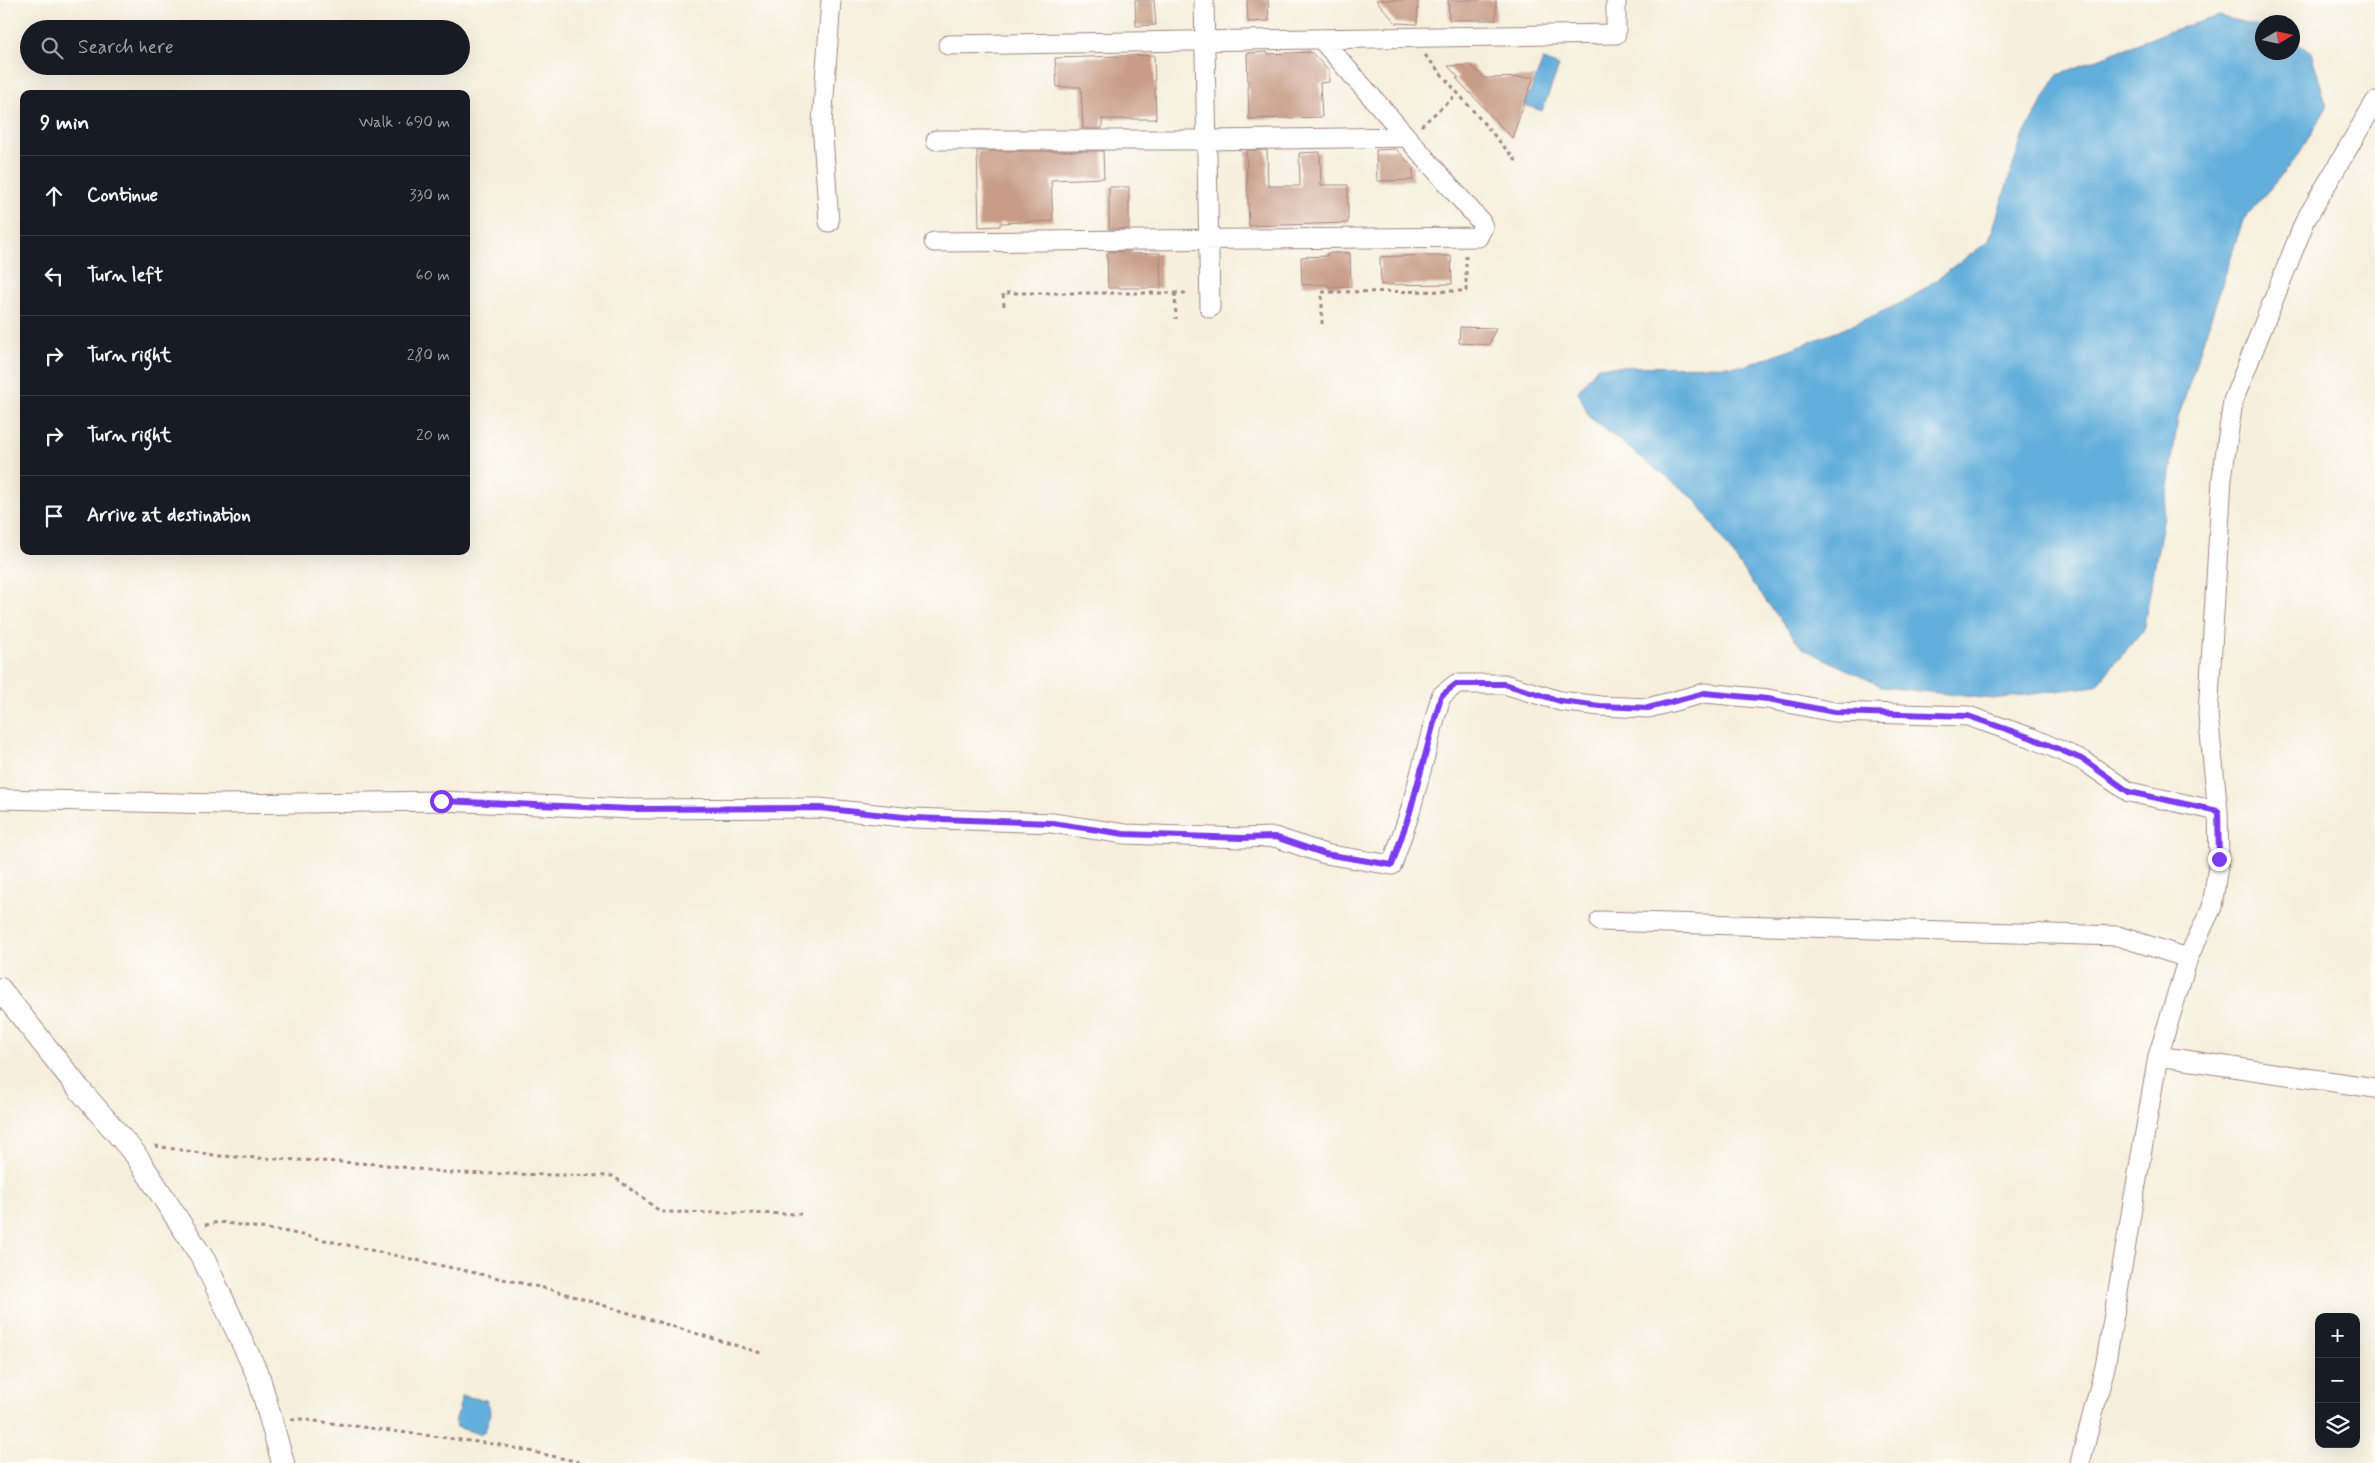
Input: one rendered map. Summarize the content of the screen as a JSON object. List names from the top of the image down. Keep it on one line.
{"north":"right","page":{"search":"Search here","heading":["9 min","Walk · 690 m"],"list":[["Continue","330 m"],["Turn left","60 m"],["Turn right","280 m"],["Turn right","20 m"],"Arrive at destination"],"map_buttons":["+","−"]}}
